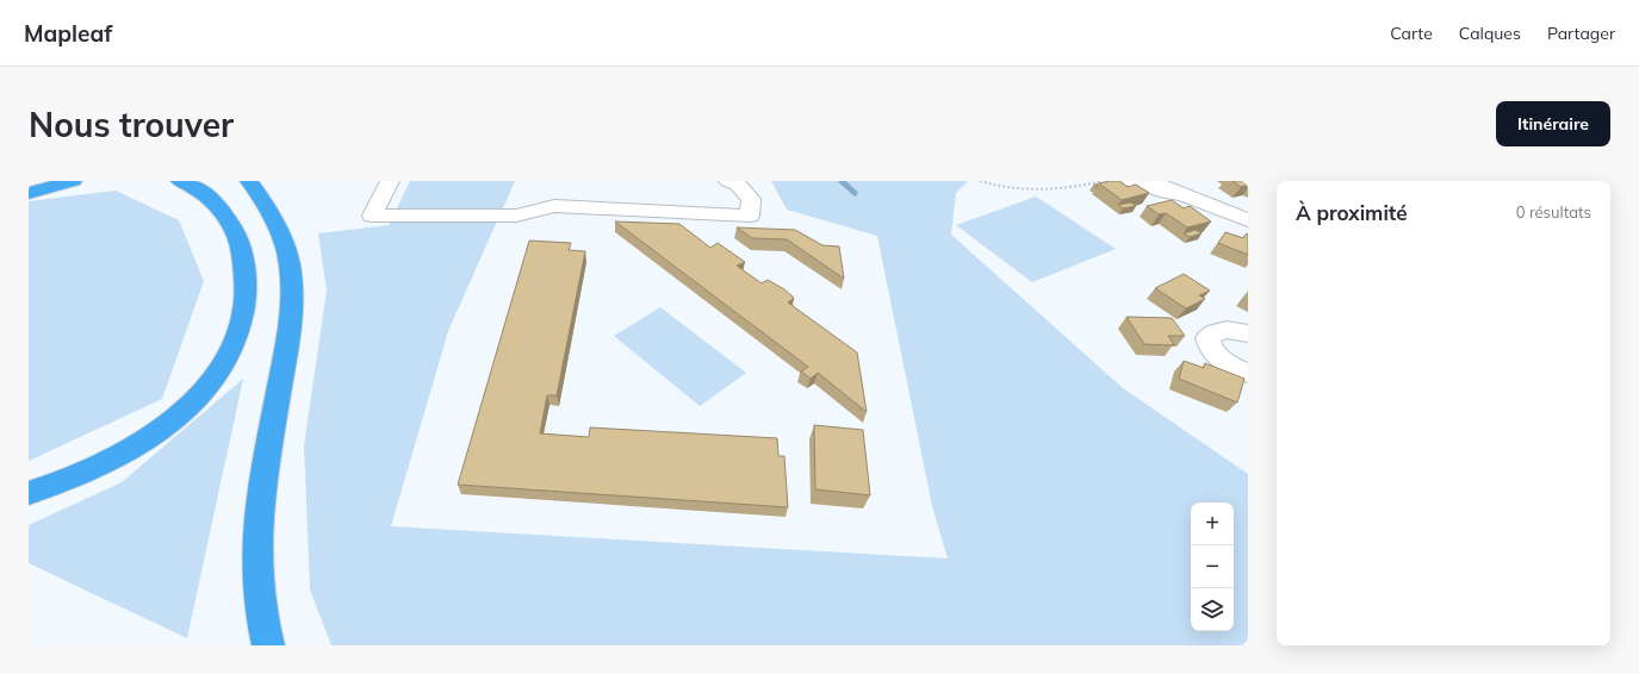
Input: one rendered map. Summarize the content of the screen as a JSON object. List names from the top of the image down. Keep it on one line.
{"page":{"header":"Mapleaf","nav":["Carte","Calques","Partager"],"buttons":"Itinéraire","title":"Nous trouver","heading":["À proximité","0 résultats"],"map_buttons":["+","−"]}}
